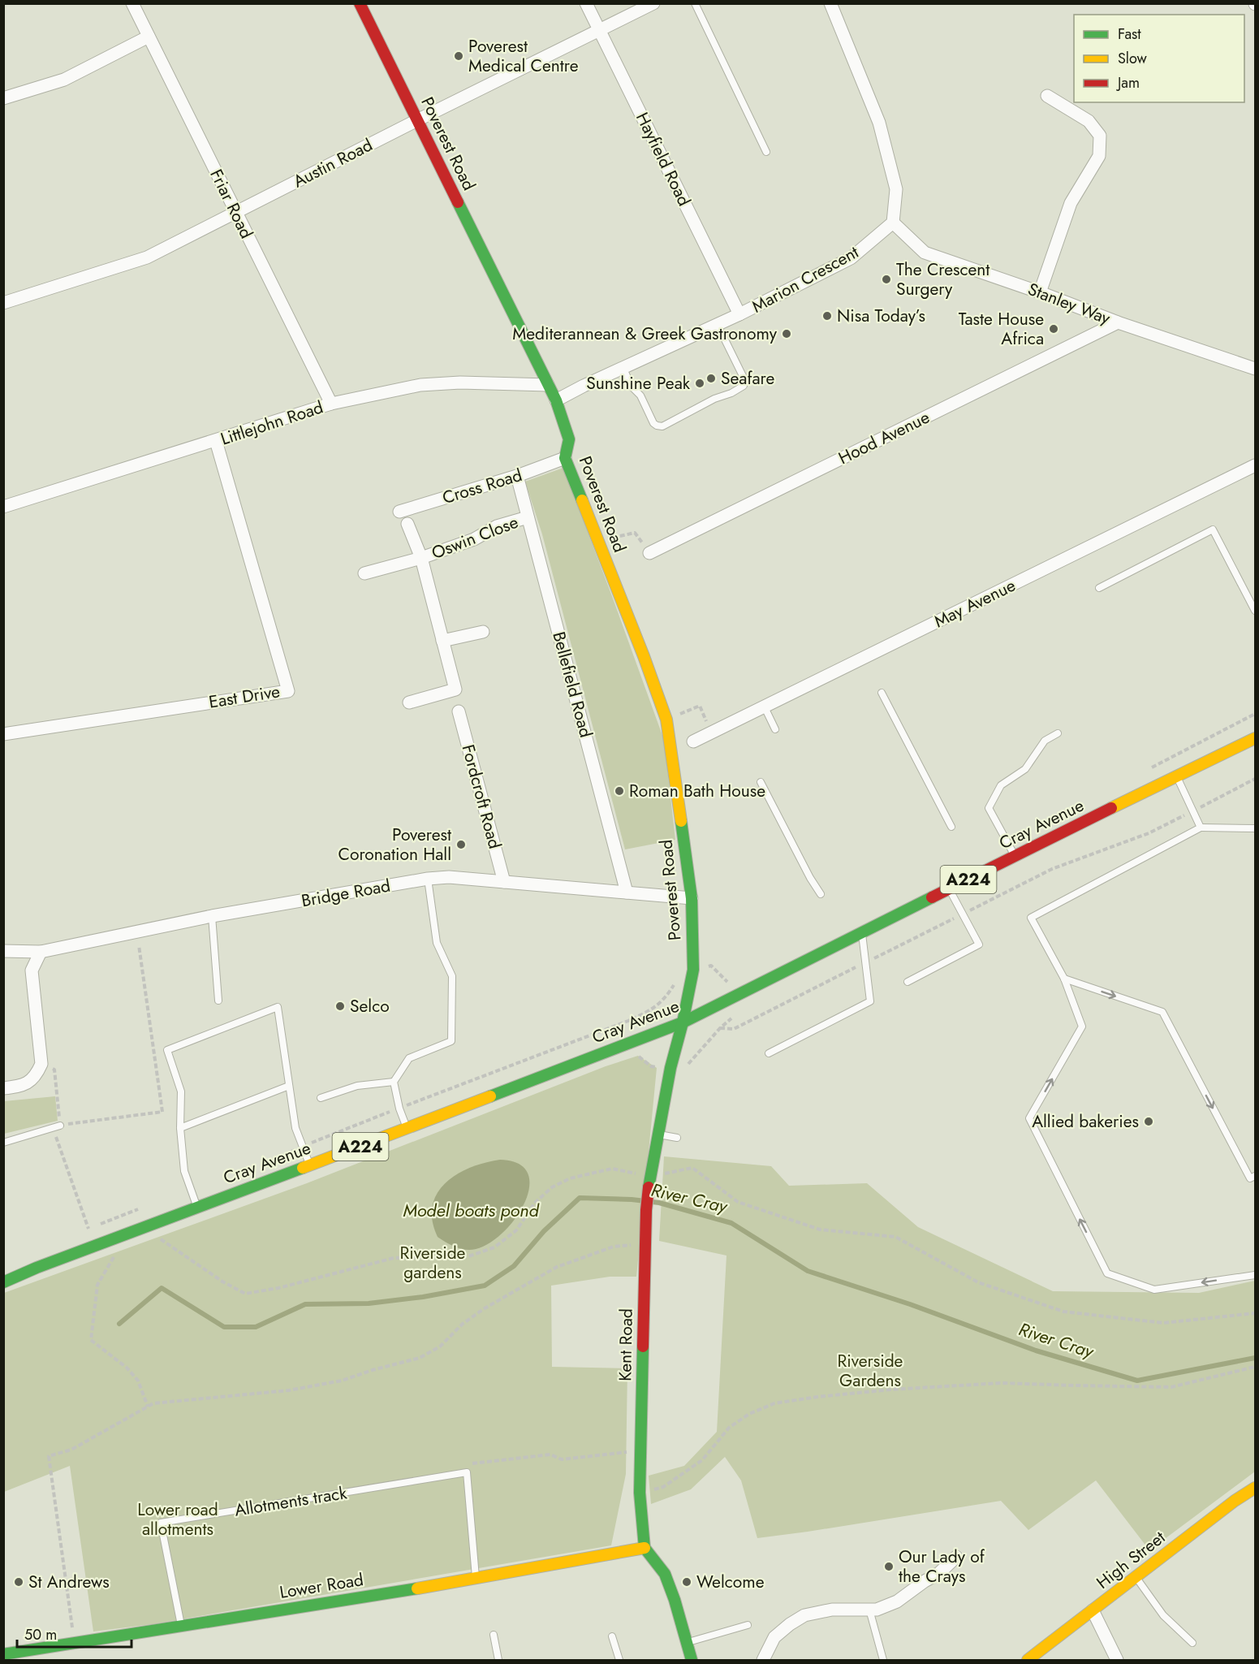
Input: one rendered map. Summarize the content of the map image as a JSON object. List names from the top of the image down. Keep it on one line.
{"streets":{"street":["Poverest Road","Hayfield Road","Austin Road","Friar Road","Marion Crescent","Stanley Way","Littlejohn Road","Hood Avenue","Cross Road","Oswin Close","May Avenue","Bellefield Road","East Drive","Fordcroft Road","Cray Avenue","A224","Bridge Road","Kent Road","High Street","Lower Road"],"lane":["Allotments track"]},"crossings":[["Poverest Road","Austin Road"],["Poverest Road","Marion Crescent"],["Poverest Road","Littlejohn Road"],["Poverest Road","Cross Road"],["Poverest Road","Cray Avenue"],["Poverest Road","Bridge Road"],["Poverest Road","Kent Road"],["Hayfield Road","Austin Road"],["Hayfield Road","Marion Crescent"],["Austin Road","Friar Road"],["Friar Road","Littlejohn Road"],["Marion Crescent","Stanley Way"],["Stanley Way","Hood Avenue"],["Littlejohn Road","East Drive"],["Cross Road","Bellefield Road"],["Oswin Close","Bellefield Road"],["Bellefield Road","Bridge Road"],["Fordcroft Road","Bridge Road"],["Cray Avenue","Kent Road"],["Kent Road","Lower Road"],["Allotments track","Lower Road"]],"water":["River Cray","Model boats pond"],"parks":["Riverside gardens","Riverside Gardens","Lower road allotments"],"places":["Poverest Medical Centre","The Crescent Surgery","Nisa Today’s","Taste House Africa","Mediterannean & Greek Gastronomy","Seafare","Sunshine Peak","Roman Bath House","Poverest Coronation Hall","Selco","Allied bakeries","Our Lady of the Crays","St Andrews","Welcome"],"legend":["Fast","Slow","Jam"],"scale_bar":"50 m"}
